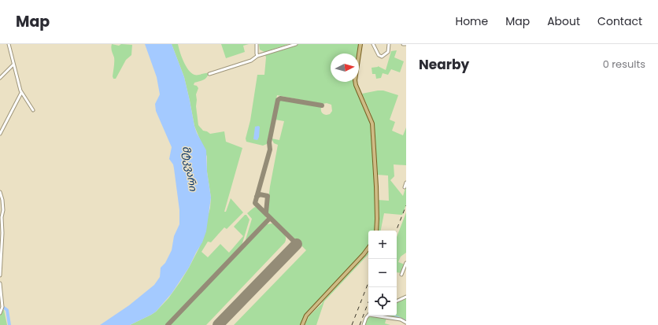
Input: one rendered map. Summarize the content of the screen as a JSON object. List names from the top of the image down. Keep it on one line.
{"water":["მტკვარი"],"north":"right","page":{"header":"Map","nav":["Home","Map","About","Contact"],"heading":["Nearby","0 results"],"map_buttons":["+","−"]}}
